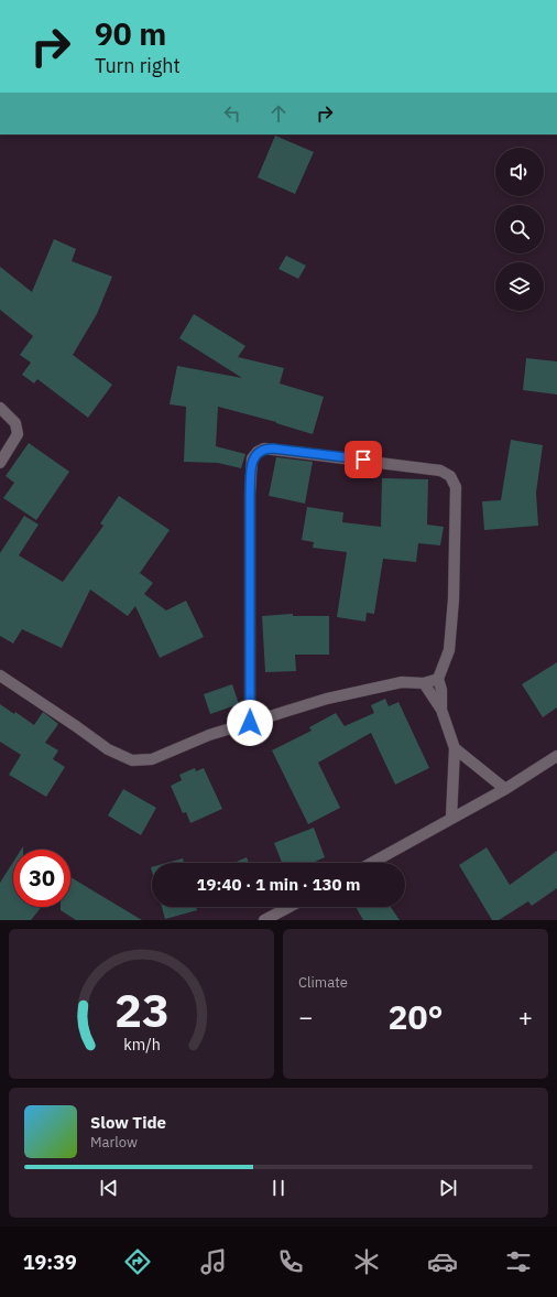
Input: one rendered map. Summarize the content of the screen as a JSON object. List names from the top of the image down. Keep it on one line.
{"page":{"turn":["90 m","Turn right"],"limit":"30","trip":"19:40 · 1 min · 130 m","tile":"Climate","heat":["−","20°","+"],"song":["Slow Tide","Marlow"],"tabs":"19:39","gauge":["23","km/h"]}}
